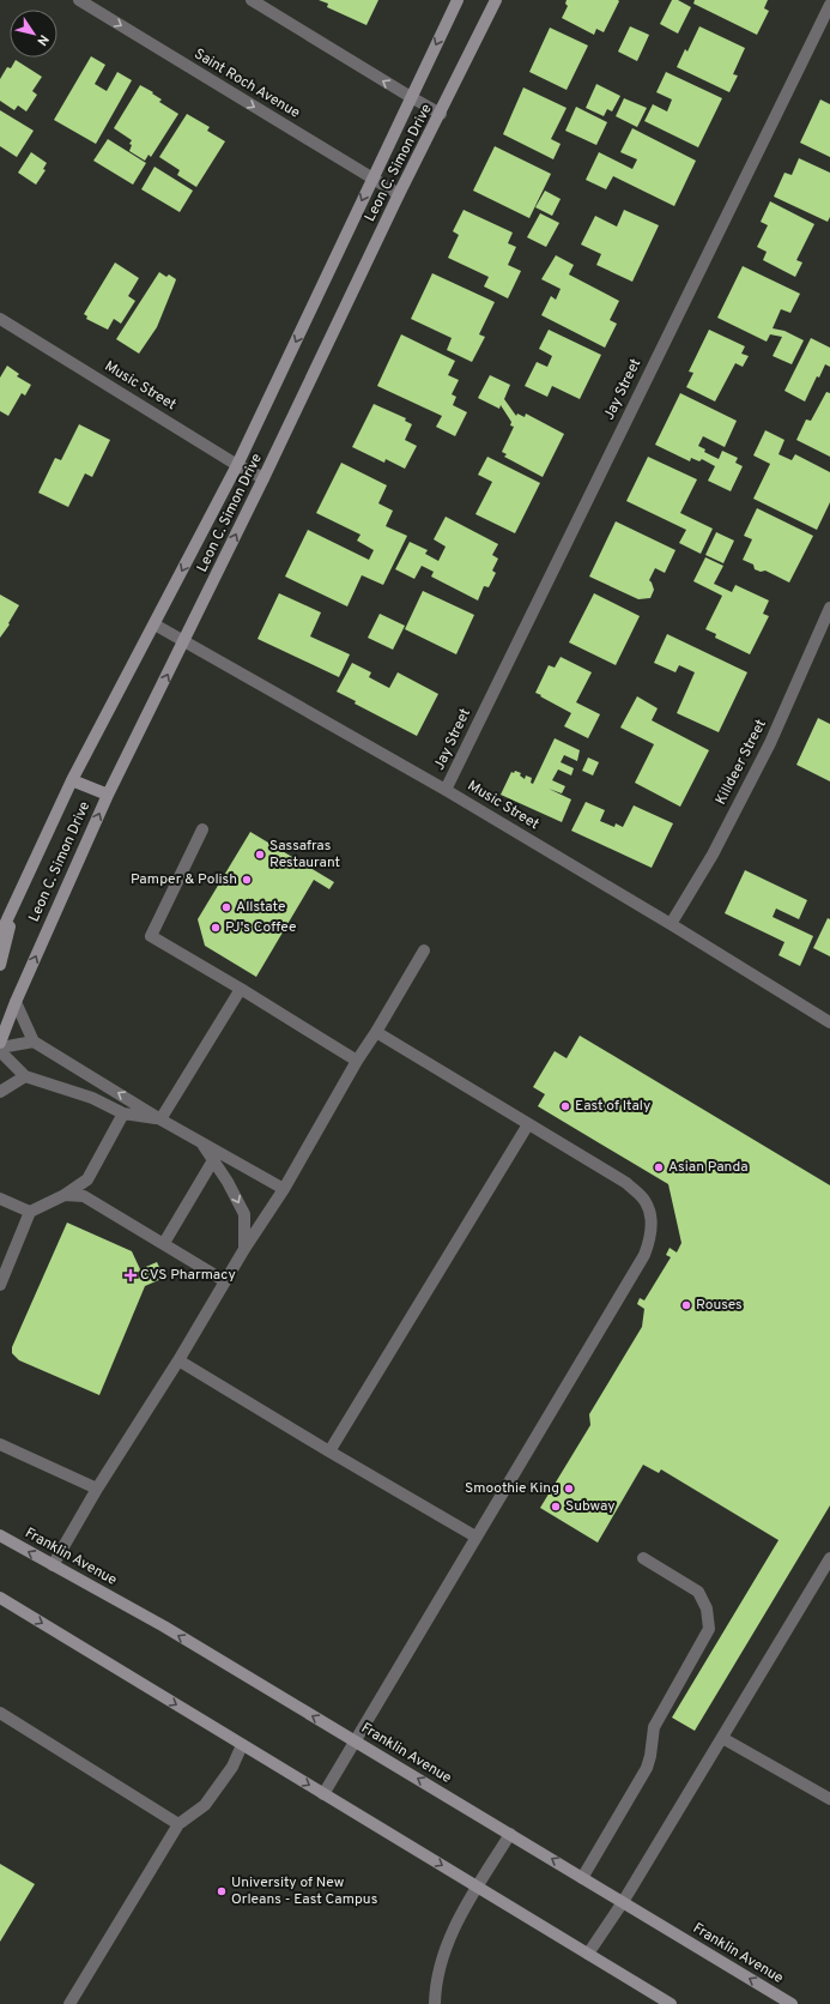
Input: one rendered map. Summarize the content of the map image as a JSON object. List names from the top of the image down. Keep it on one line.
{"streets":{"main road":["Leon C. Simon Drive","Franklin Avenue"],"street":["Saint Roch Avenue","Music Street","Jay Street","Killdeer Street"]},"crossings":[["Saint Roch Avenue","Leon C. Simon Drive"],["Leon C. Simon Drive","Music Street"],["Music Street","Jay Street"],["Music Street","Killdeer Street"]],"places":{"other":["Sassafras Restaurant","Pamper & Polish","Allstate","PJ's Coffee","East of Italy","Asian Panda","Rouses","Smoothie King","Subway","University of New Orleans - East Campus"],"health":["CVS Pharmacy"]},"north":"bottom right"}
